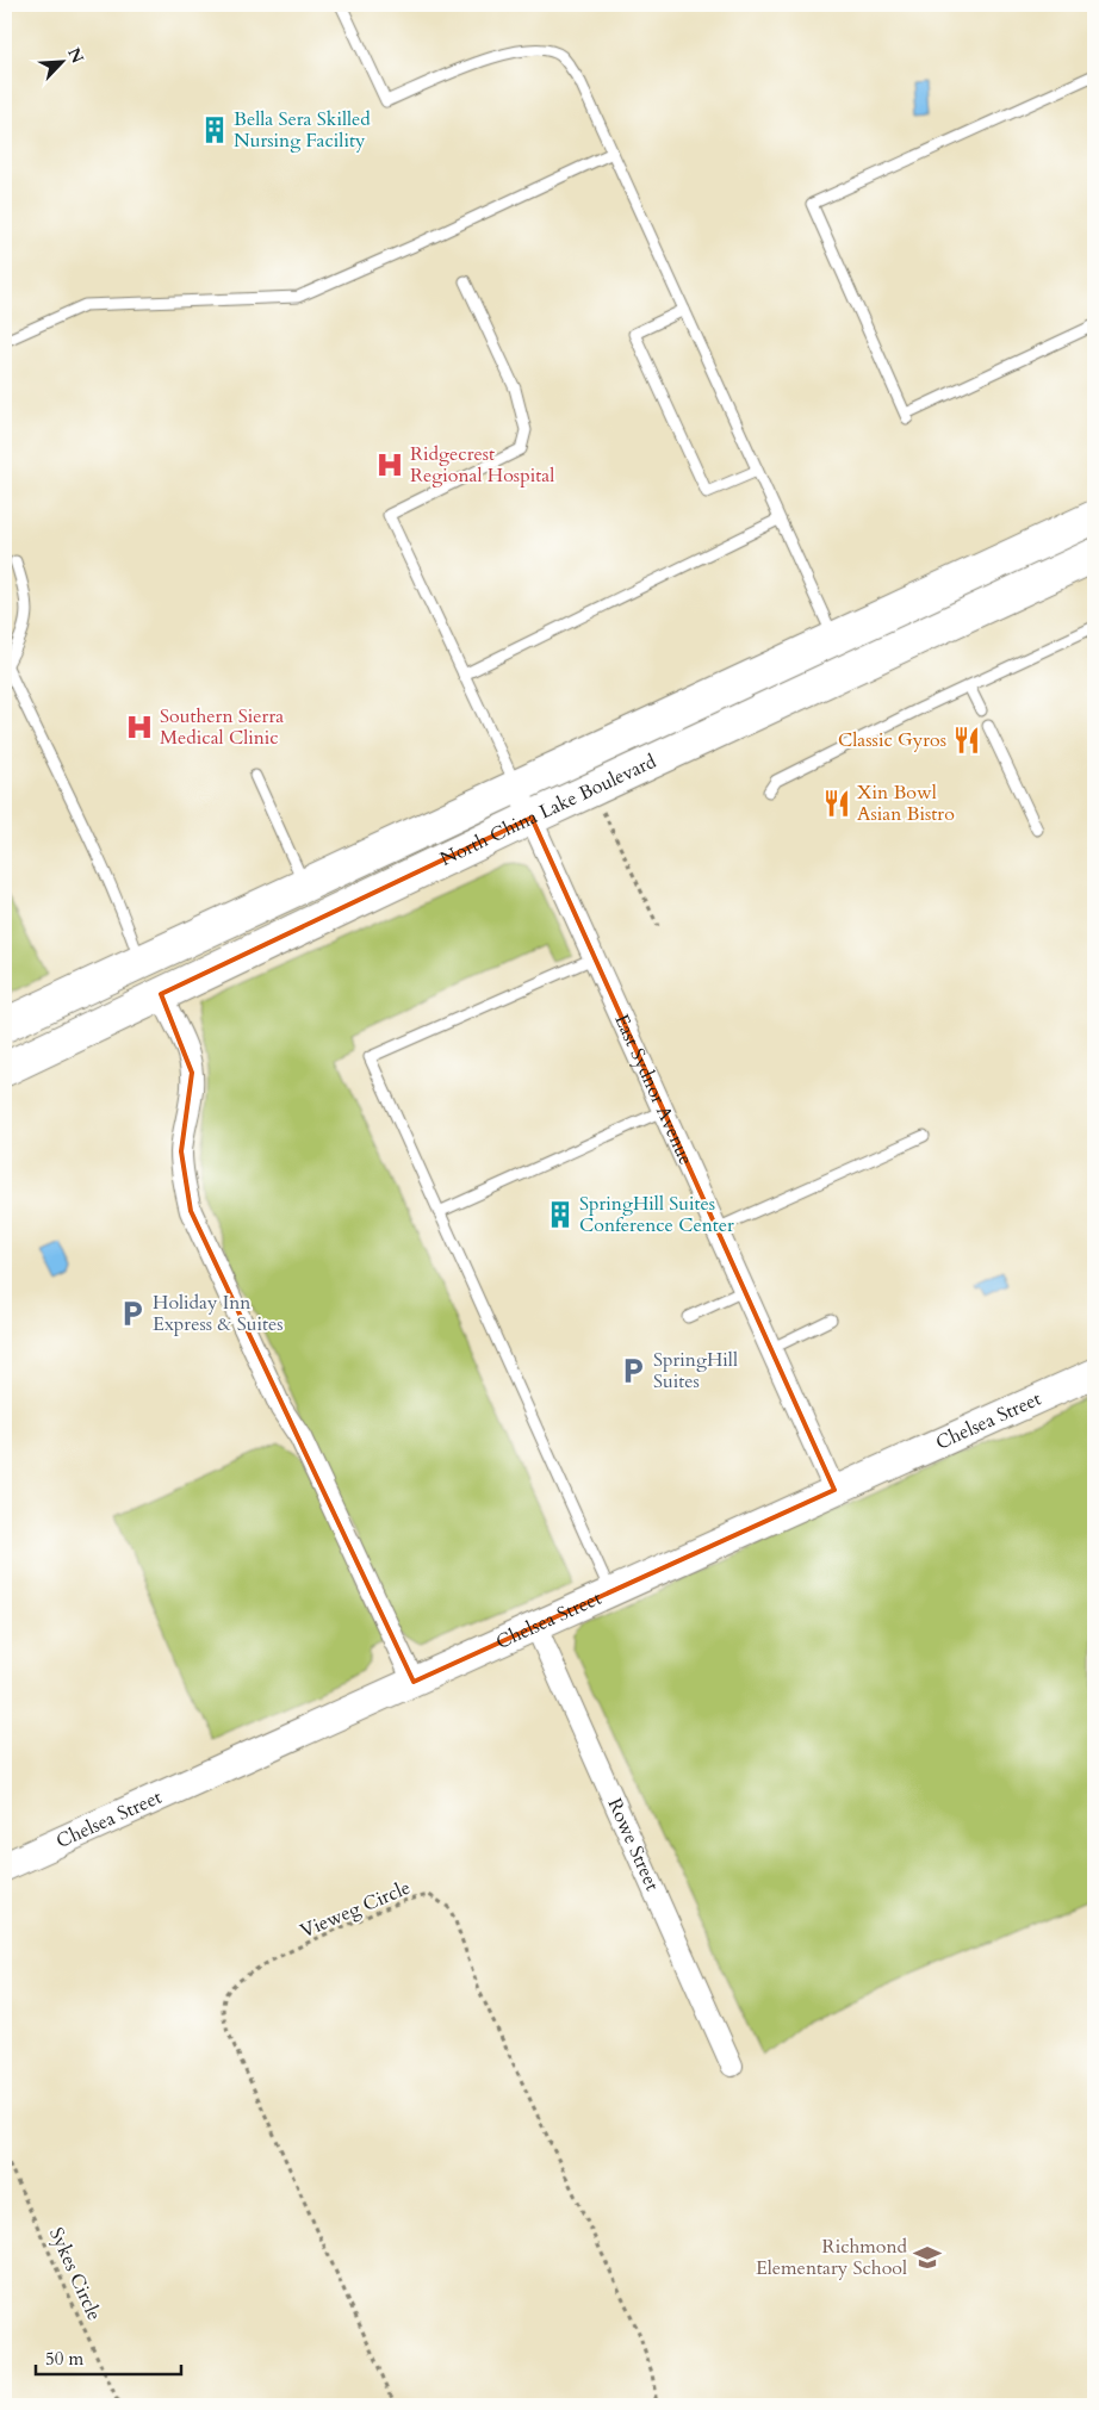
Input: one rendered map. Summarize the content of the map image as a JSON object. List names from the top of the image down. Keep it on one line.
{"streets":{"main road":["North China Lake Boulevard"],"street":["East Sydnor Avenue","Chelsea Street","Rowe Street"],"path":["Vieweg Circle","Sykes Circle"]},"crossings":[["North China Lake Boulevard","East Sydnor Avenue"],["East Sydnor Avenue","Chelsea Street"],["Chelsea Street","Rowe Street"]],"places":{"building":["Bella Sera Skilled Nursing Facility","SpringHill Suites Conference Center"],"hospital":["Ridgecrest Regional Hospital","Southern Sierra Medical Clinic"],"restaurant":["Classic Gyros","Xin Bowl Asian Bistro"],"parking":["Holiday Inn Express & Suites","SpringHill Suites"],"school or university":["Richmond Elementary School"]},"scale_bar":"50 m","north":"top right"}
